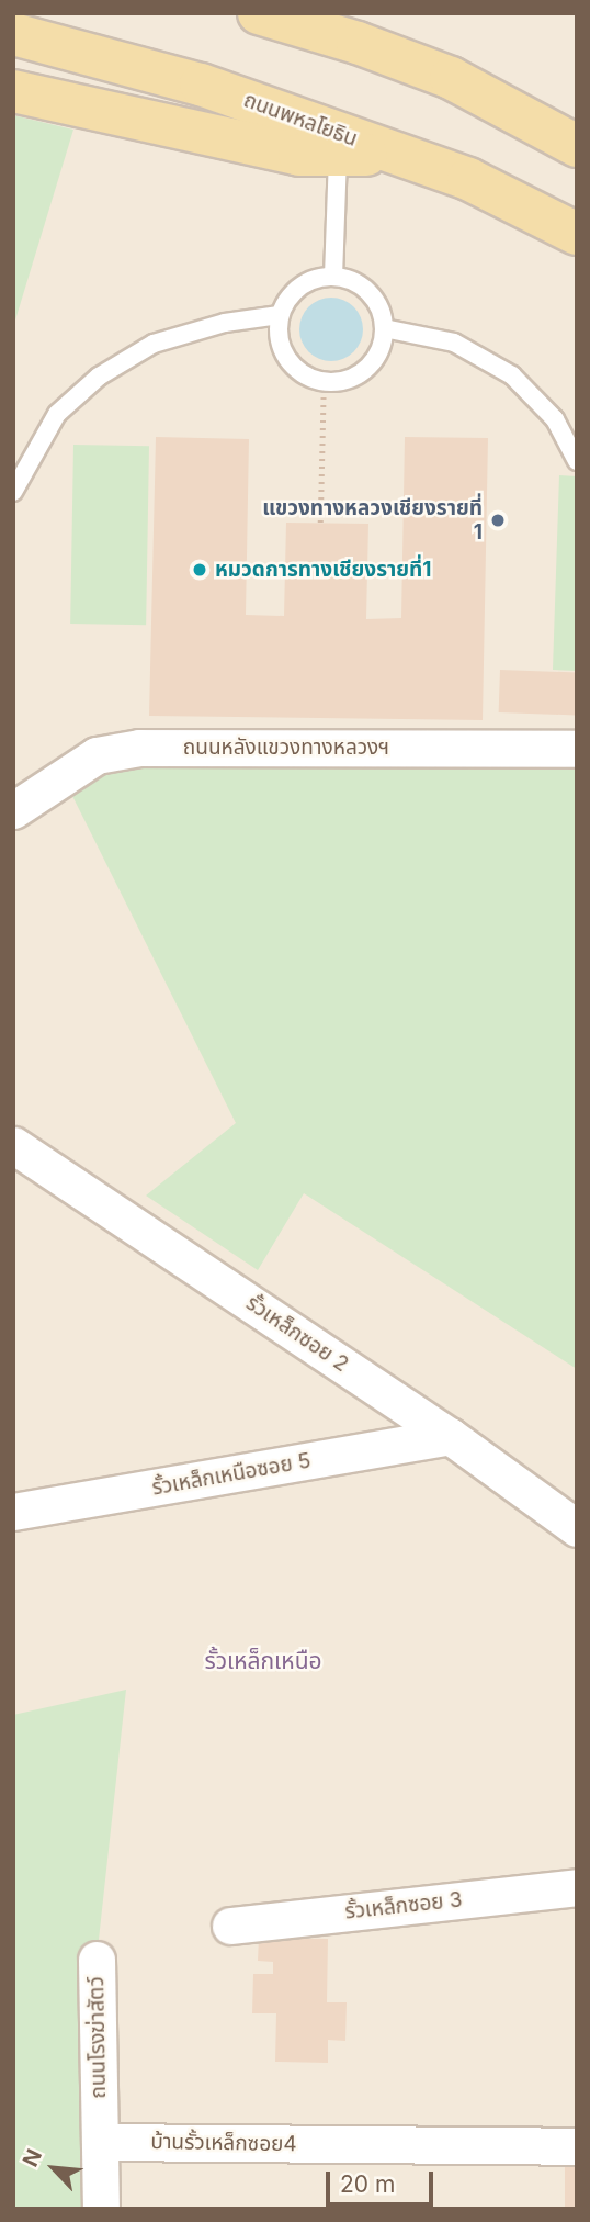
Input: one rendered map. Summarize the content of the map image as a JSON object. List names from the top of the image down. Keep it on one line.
{"streets":{"main road":["ถนนพหลโยธิน"],"street":["ถนนหลังแขวงทางหลวงฯ","รั้วเหล็กซอย 2","รั้วเหล็กเหนือซอย 5","รั้วเหล็กซอย 3","ถนนโรงฆ่าสัตว์","บ้านรั้วเหล็กซอย4"]},"crossings":[["รั้วเหล็กซอย 2","รั้วเหล็กเหนือซอย 5"],["ถนนโรงฆ่าสัตว์","บ้านรั้วเหล็กซอย4"]],"districts":["รั้วเหล็กเหนือ"],"places":["แขวงทางหลวงเชียงรายที่ 1","หมวดการทางเชียงรายที่1"],"scale_bar":"20 m","north":"top left"}
